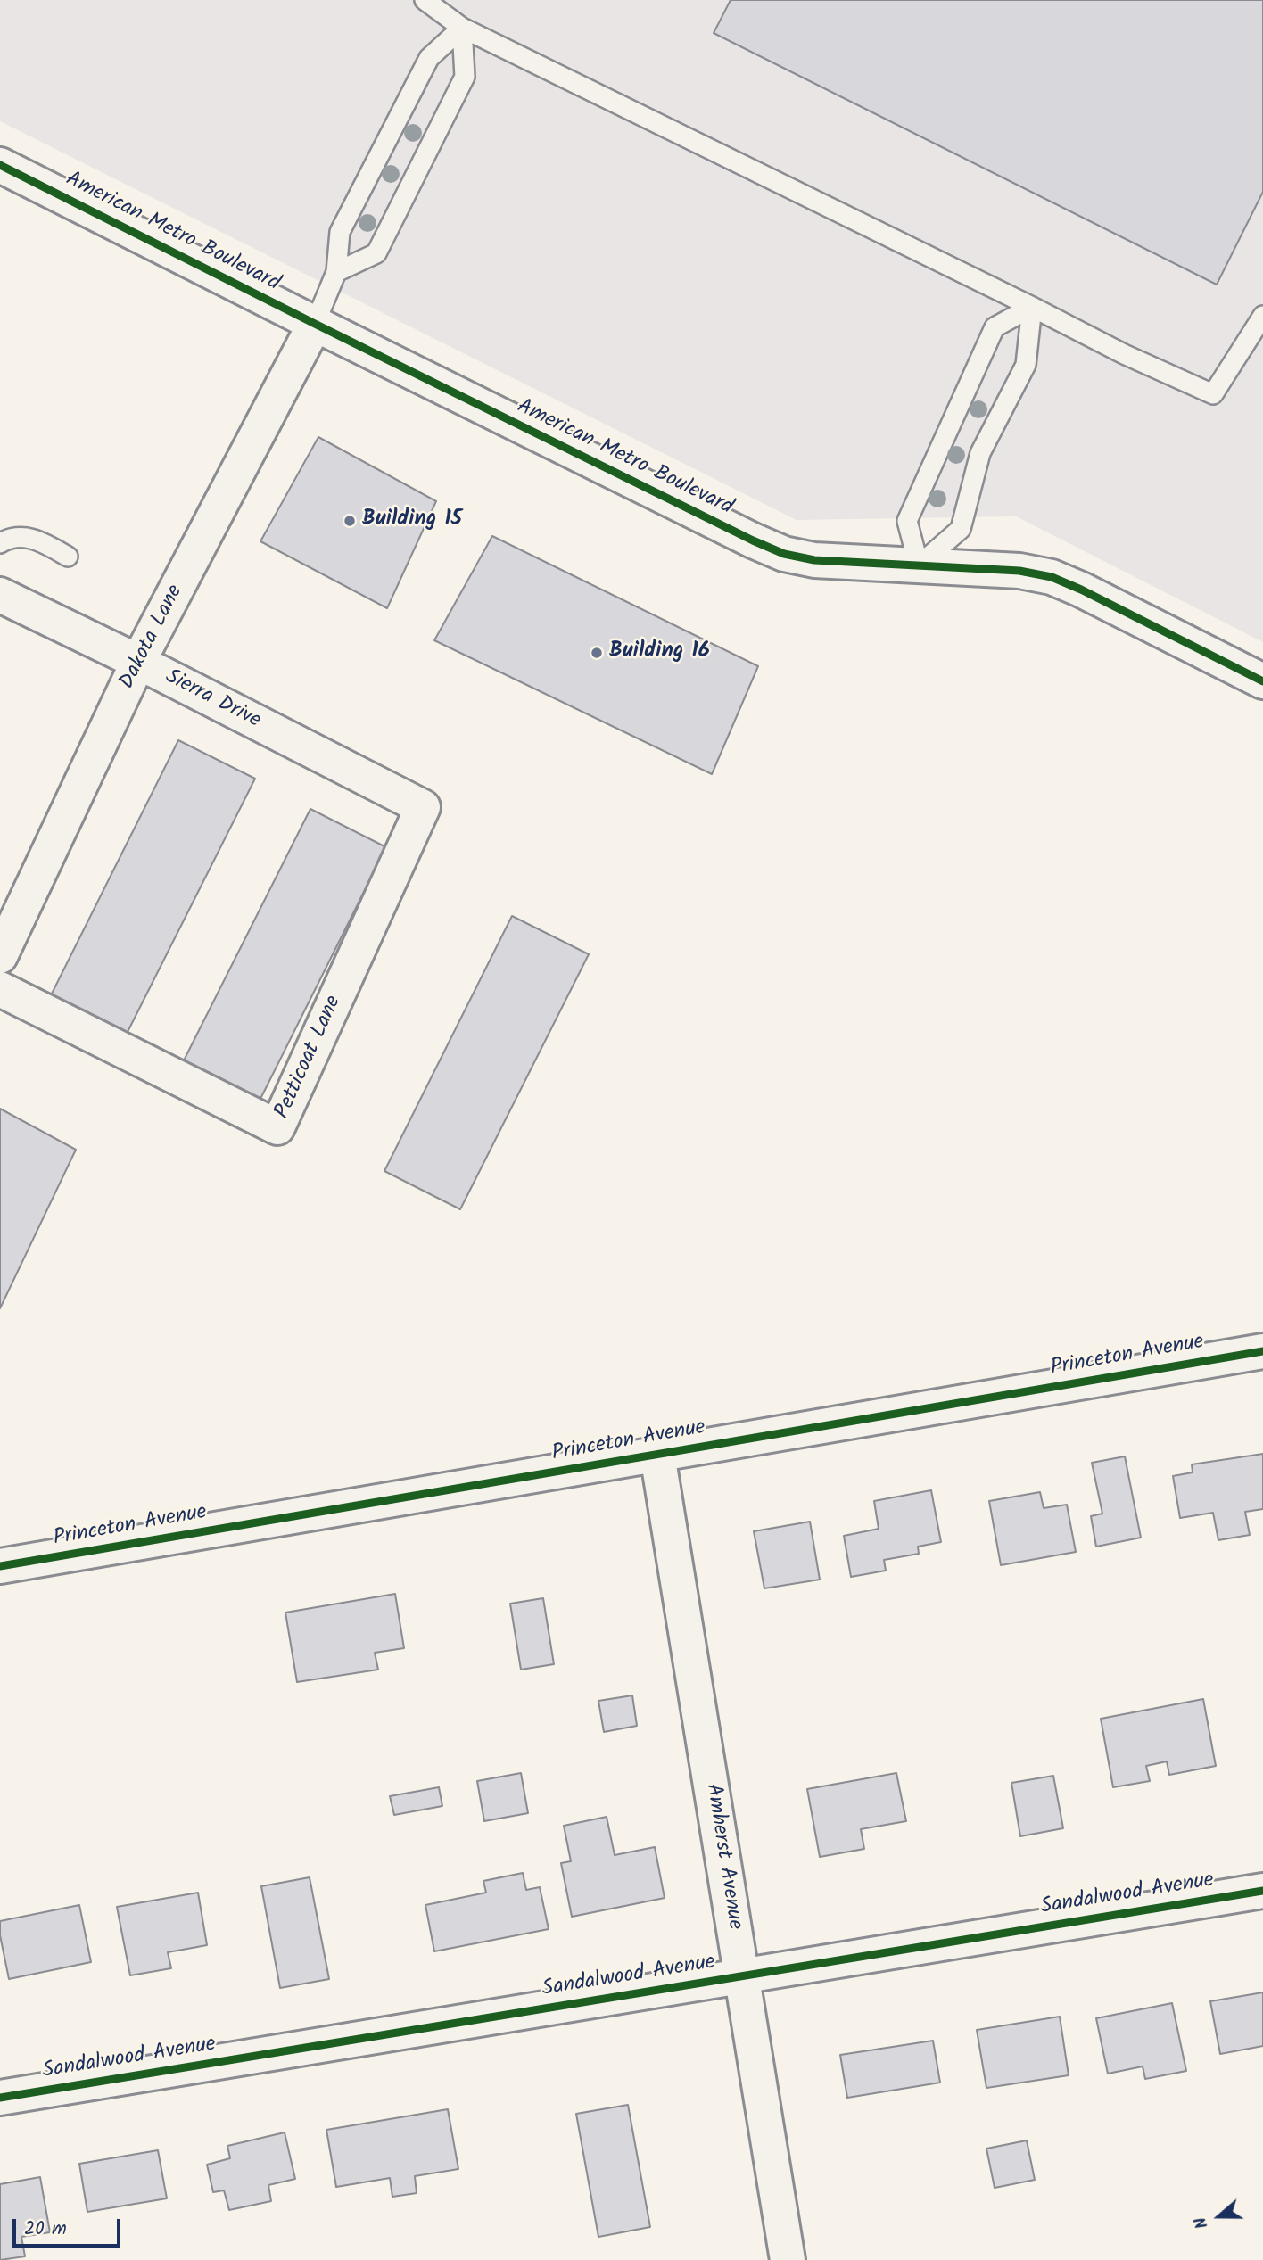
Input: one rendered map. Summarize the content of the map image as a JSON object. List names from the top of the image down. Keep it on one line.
{"streets":{"street":["American Metro Boulevard","Dakota Lane","Sierra Drive","Petticoat Lane","Princeton Avenue","Amherst Avenue","Sandalwood Avenue"]},"crossings":[["American Metro Boulevard","Dakota Lane"],["Dakota Lane","Sierra Drive"],["Sierra Drive","Petticoat Lane"],["Princeton Avenue","Amherst Avenue"],["Amherst Avenue","Sandalwood Avenue"]],"places":["Building 15","Building 16"],"scale_bar":"20 m","north":"left"}
